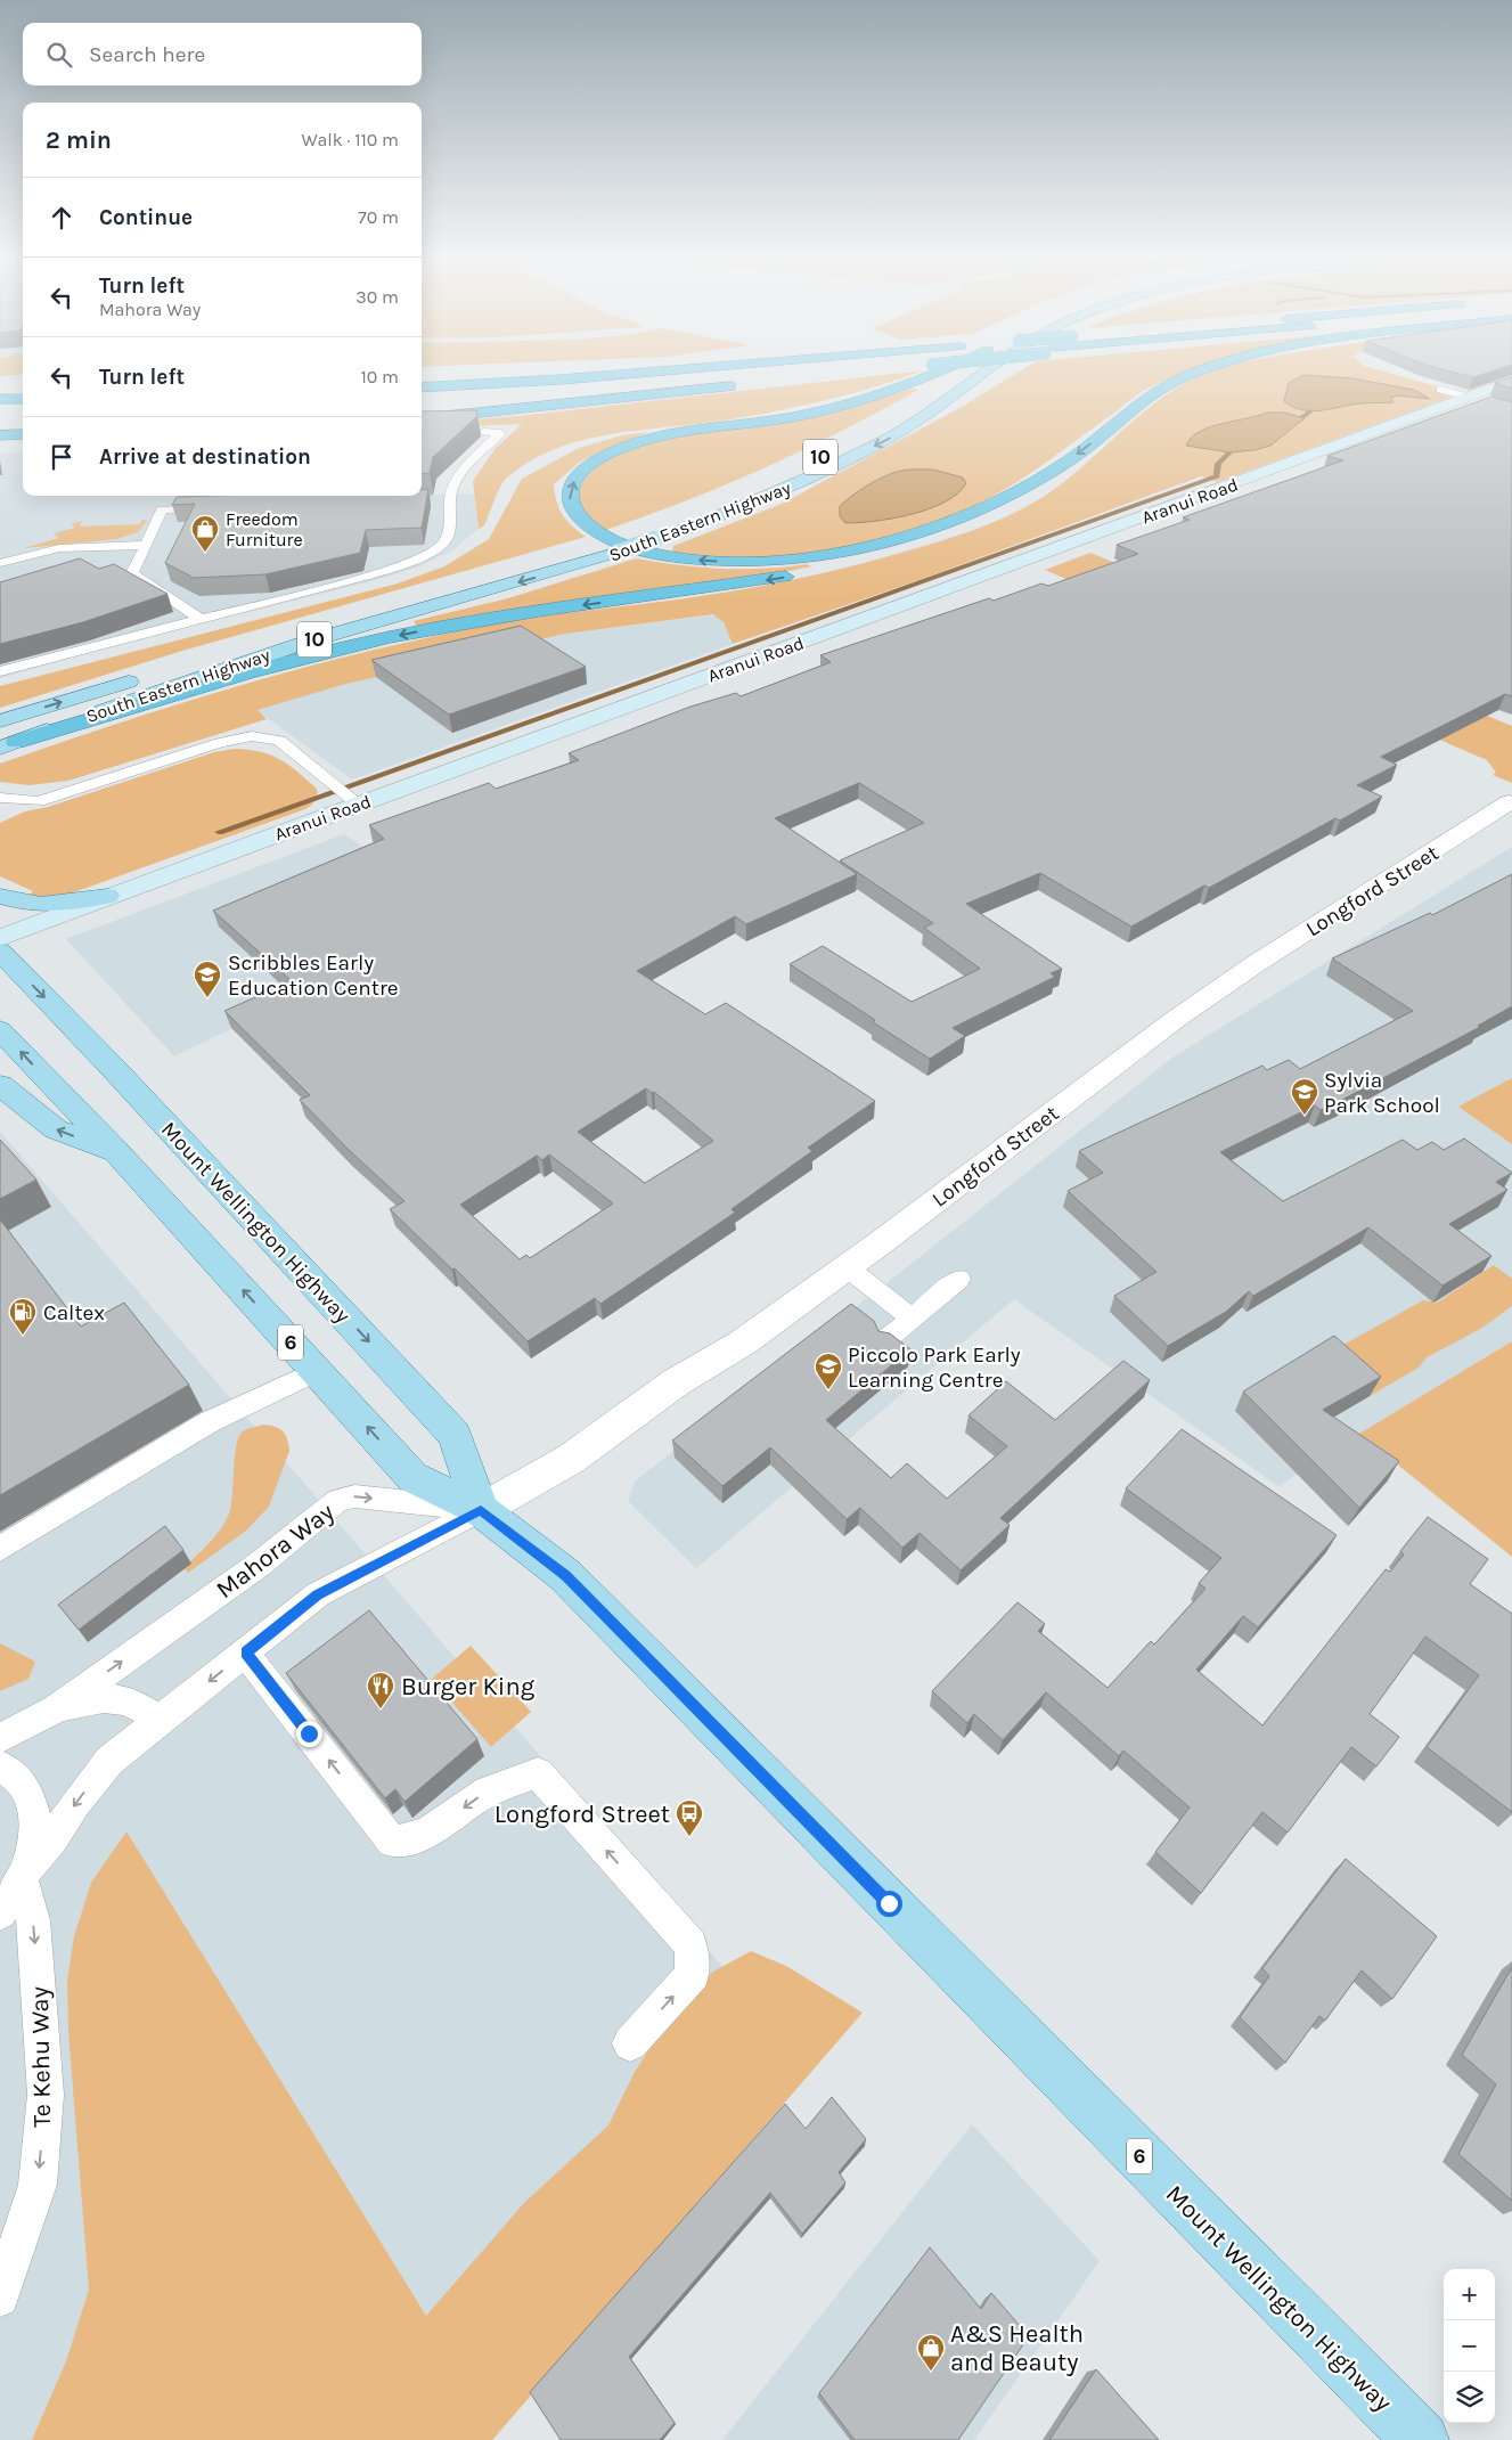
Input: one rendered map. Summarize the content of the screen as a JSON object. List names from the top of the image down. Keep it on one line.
{"streets":{"main road":["10","South Eastern Highway","Mount Wellington Highway","6"],"street":["Aranui Road","Longford Street"],"lane":["Mahora Way","Te Kehu Way"]},"crossings":[["Longford Street","Mount Wellington Highway"],["Longford Street","Mahora Way"],["Mount Wellington Highway","Mahora Way"]],"one_way":["Te Kehu Way"],"places":{"shop":["Freedom Furniture","A&S Health and Beauty"],"school or university":["Scribbles Early Education Centre","Sylvia Park School","Piccolo Park Early Learning Centre"],"fuel station":["Caltex"],"restaurant":["Burger King"],"bus stop":["Longford Street"]},"page":{"search":"Search here","heading":["2 min","Walk · 110 m"],"list":[["Continue","70 m"],["Turn left","Mahora Way","30 m"],["Turn left","10 m"],"Arrive at destination"],"map_buttons":["+","−"]}}
